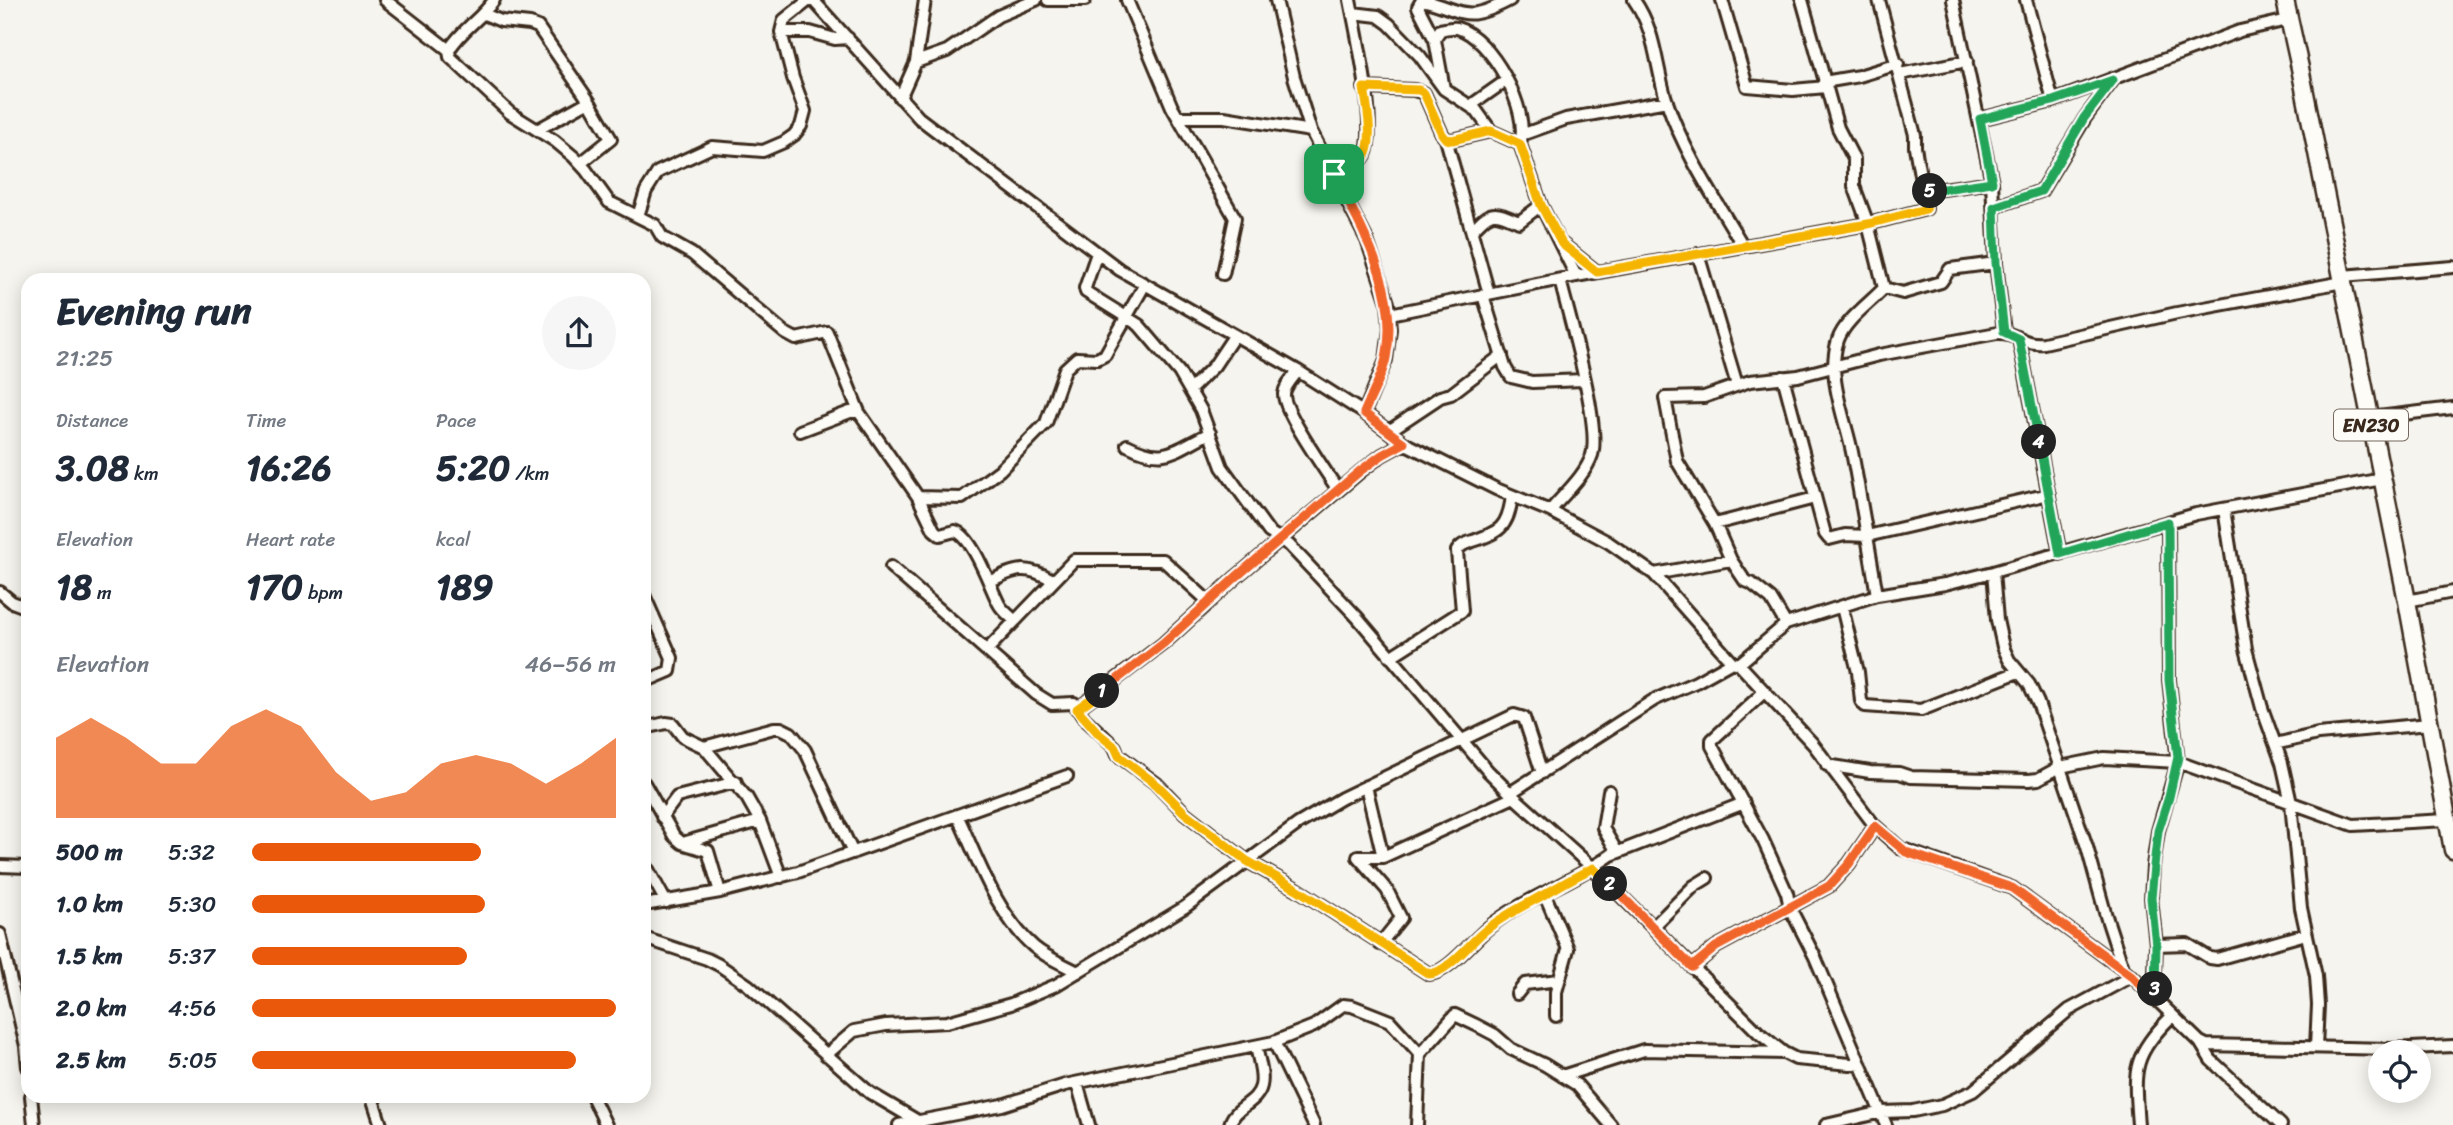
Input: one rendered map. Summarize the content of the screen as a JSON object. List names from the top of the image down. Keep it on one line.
{"streets":{"main road":["EN230"]},"page":{"pins":["5","4","1","2","3"],"heading":["Evening run","21:25"],"stats":[["Distance","3.08 km"],["Time","16:26"],["Pace","5:20 /km"],["Elevation","18 m"],["Heart rate","170 bpm"],["kcal","189"]],"chart":["Elevation","46–56 m"],"list":[{"name":"500 m","note":"5:32"},{"name":"1.0 km","note":"5:30"},{"name":"1.5 km","note":"5:37"},{"name":"2.0 km","note":"4:56"},{"name":"2.5 km","note":"5:05"}]}}
